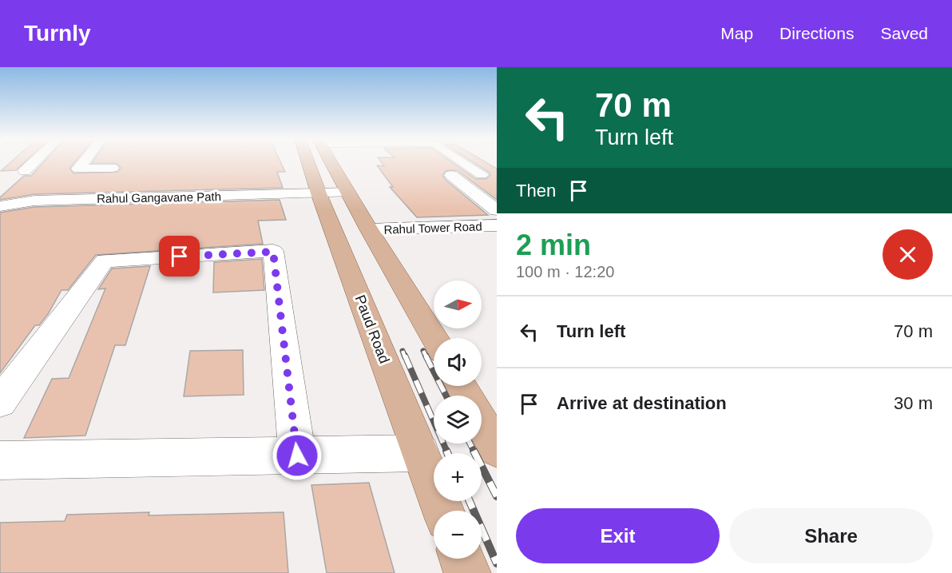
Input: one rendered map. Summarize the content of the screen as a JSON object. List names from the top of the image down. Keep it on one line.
{"streets":{"main road":["Paud Road"],"street":["Rahul Gangavane Path","Rahul Tower Road"]},"crossings":[["Rahul Gangavane Path","Paud Road"]],"north":"right","page":{"header":"Turnly","nav":["Map","Directions","Saved"],"turn":["70 m","Turn left"],"then":"Then","heading":["2 min","100 m · 12:20"],"map_buttons":["+","−"],"list":[{"name":"Turn left","value":"70 m"},{"name":"Arrive at destination","value":"30 m"}],"buttons":["Exit","Share"]}}
